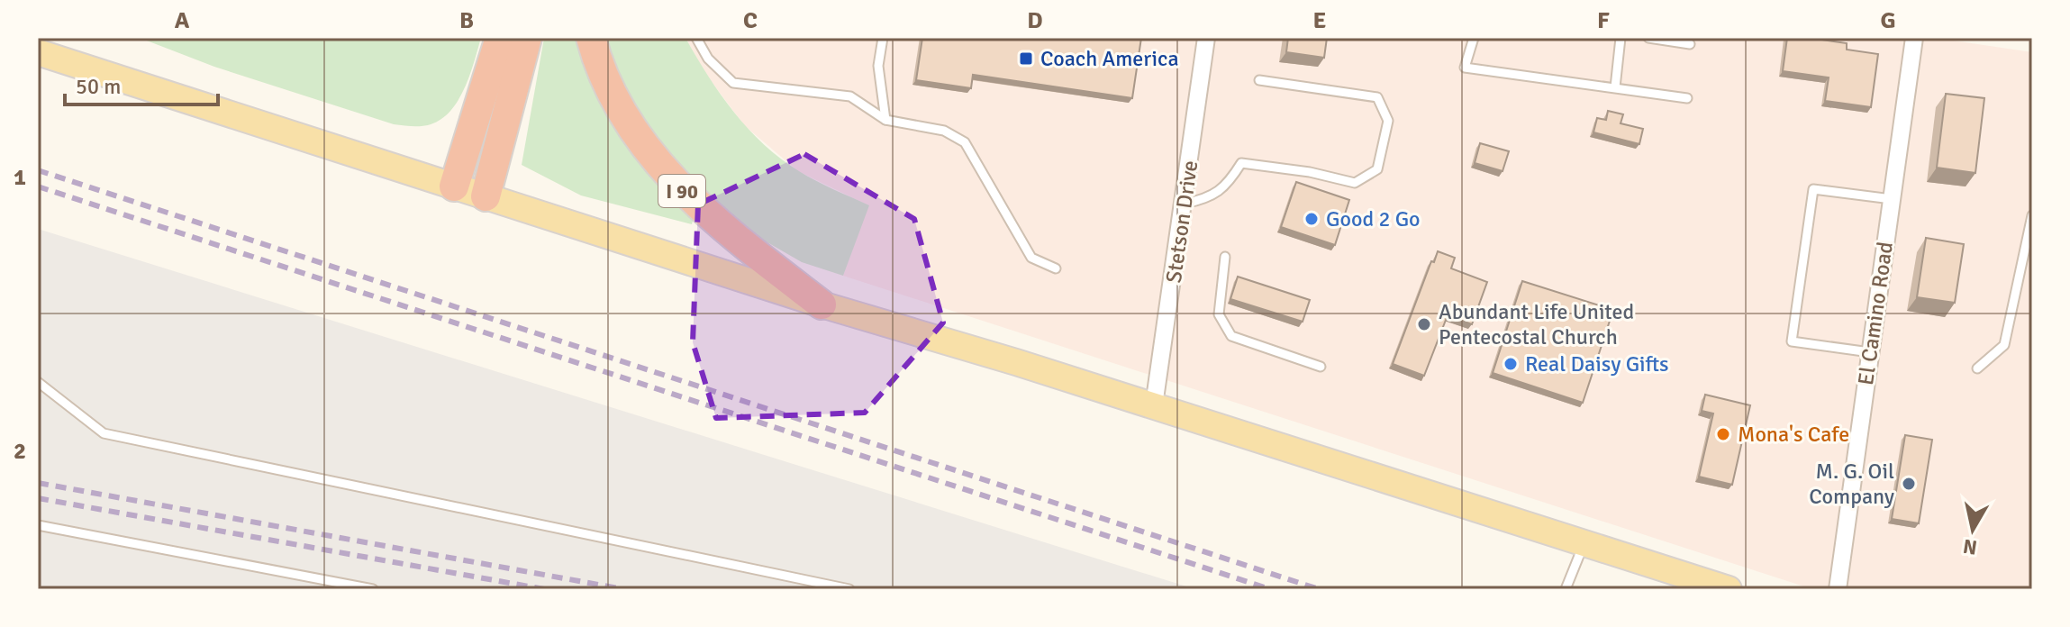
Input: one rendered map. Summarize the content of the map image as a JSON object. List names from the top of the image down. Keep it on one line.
{"streets":{"highway":["I 90"],"street":["Stetson Drive","El Camino Road"]},"places":{"transit":["Coach America"],"other":["Good 2 Go","Abundant Life United Pentecostal Church","Real Daisy Gifts","Mona's Cafe","M. G. Oil Company"]},"scale_bar":"50 m","north":"bottom","grid":{"columns":["A","B","C","D","E","F","G"],"rows":["1","2"]}}
